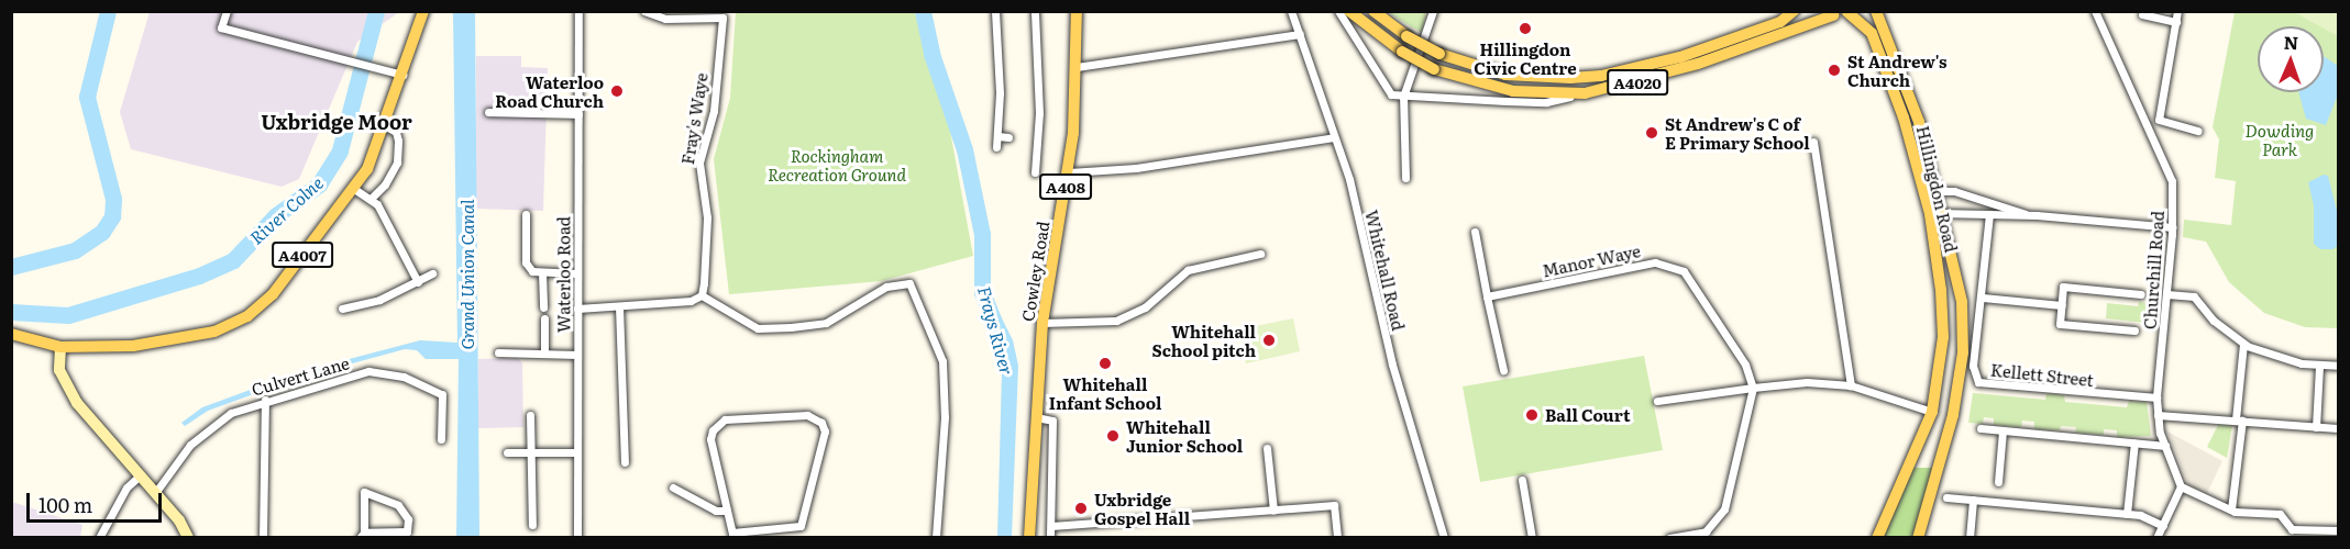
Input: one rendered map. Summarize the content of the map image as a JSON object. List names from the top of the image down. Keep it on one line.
{"streets":{"main road":["A4020","A408","Hillingdon Road","A4007","Cowley Road"],"street":["Fray's Waye","Manor Waye","Whitehall Road","Churchill Road","Waterloo Road","Kellett Street","Culvert Lane"]},"crossings":[["A4020","Hillingdon Road"],["Churchill Road","Kellett Street"]],"districts":["Uxbridge Moor"],"water":["River Colne","Grand Union Canal","Frays River"],"parks":["Dowding Park","Rockingham Recreation Ground"],"places":["Hillingdon Civic Centre","St Andrew's Church","Waterloo Road Church","St Andrew's C of E Primary School","Whitehall School pitch","Whitehall Infant School","Ball Court","Whitehall Junior School","Uxbridge Gospel Hall"],"scale_bar":"100 m","north":"top"}
